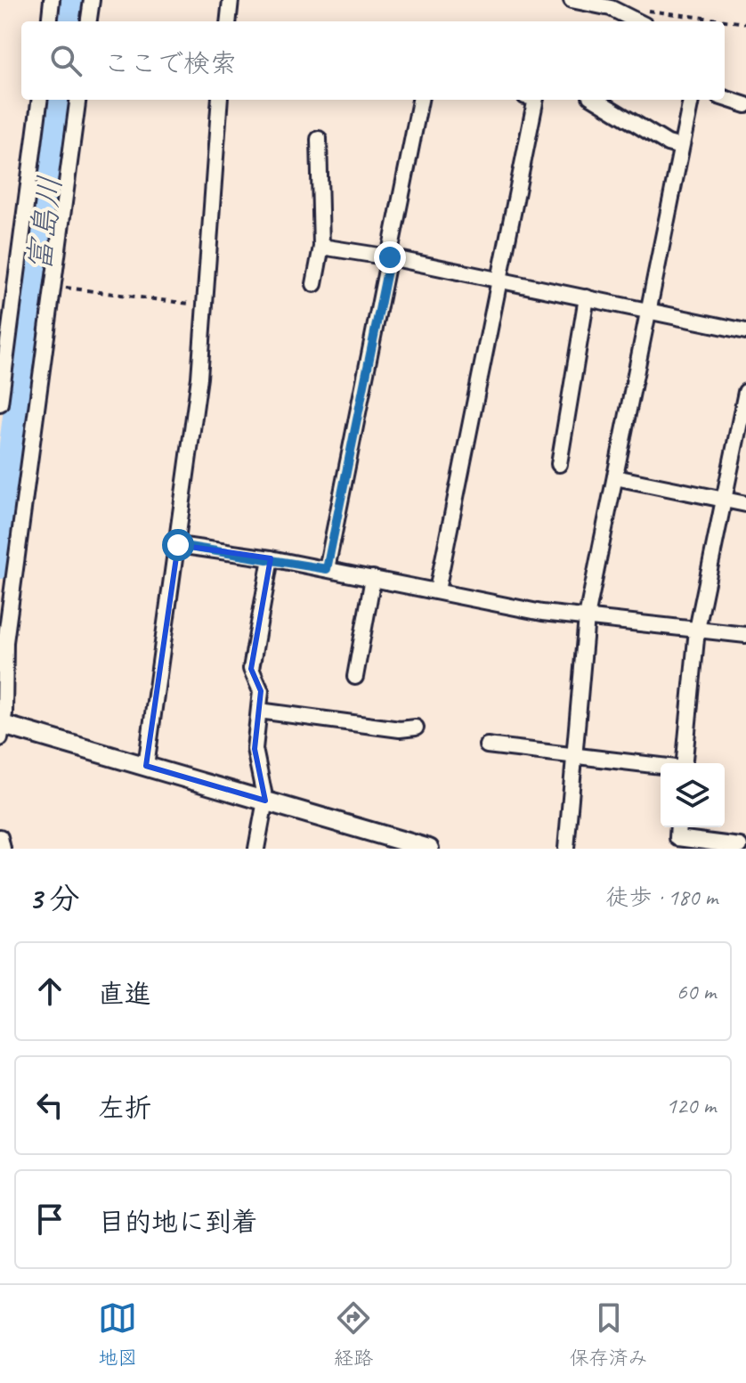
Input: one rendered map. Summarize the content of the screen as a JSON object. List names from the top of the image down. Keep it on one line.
{"water":["富島川"],"page":{"search":"ここで検索","heading":["3 分","徒歩 · 180 m"],"list":[["直進","60 m"],["左折","120 m"],"目的地に到着"],"nav":["地図","経路","保存済み"]}}
